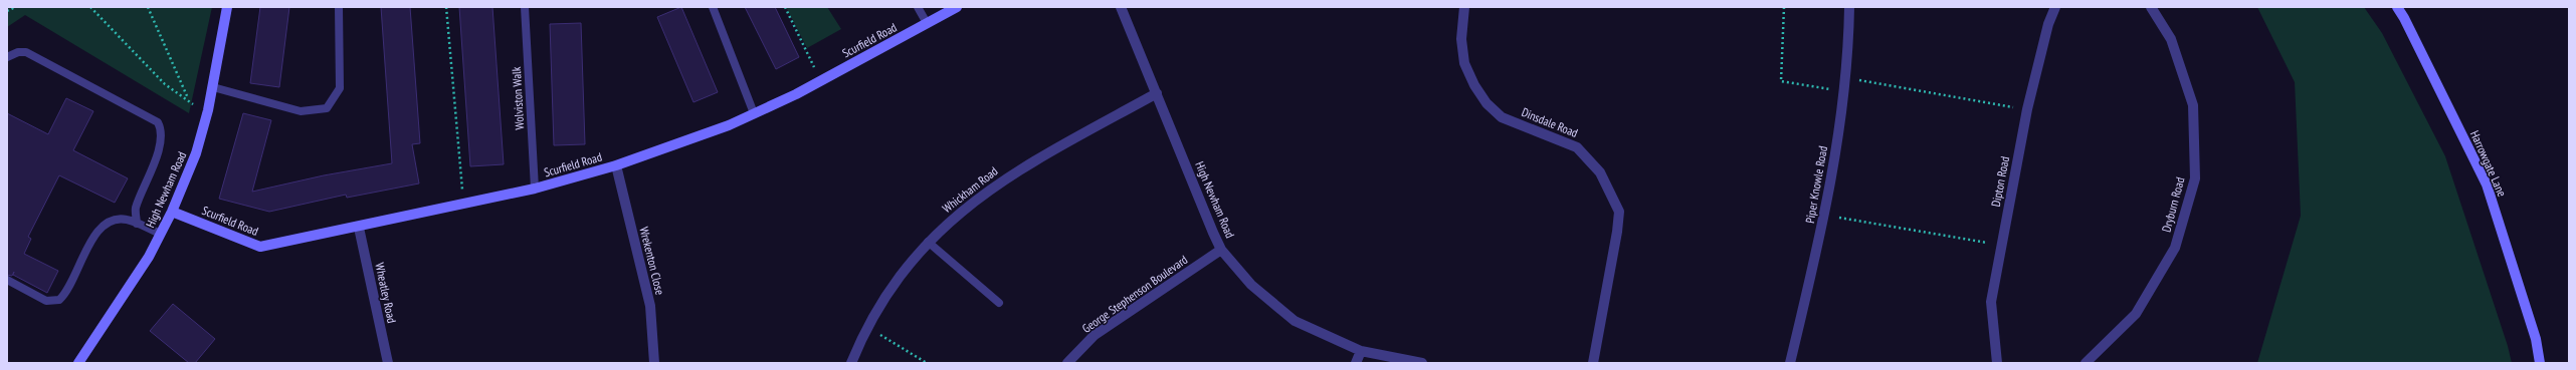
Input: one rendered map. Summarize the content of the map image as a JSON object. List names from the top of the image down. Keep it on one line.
{"streets":{"street":["Scurfield Road","Dinsdale Road","Harrowgate Lane","Dipton Road","Piper Knowle Road","High Newham Road","Whickham Road","Dryburn Road","Wrekenton Close","Wheatley Road","George Stephenson Boulevard"],"lane":["Wolviston Walk"]},"crossings":[["Scurfield Road","Wolviston Walk"],["Scurfield Road","High Newham Road"],["Scurfield Road","Wrekenton Close"],["Scurfield Road","Wheatley Road"],["High Newham Road","Whickham Road"],["High Newham Road","George Stephenson Boulevard"]]}
